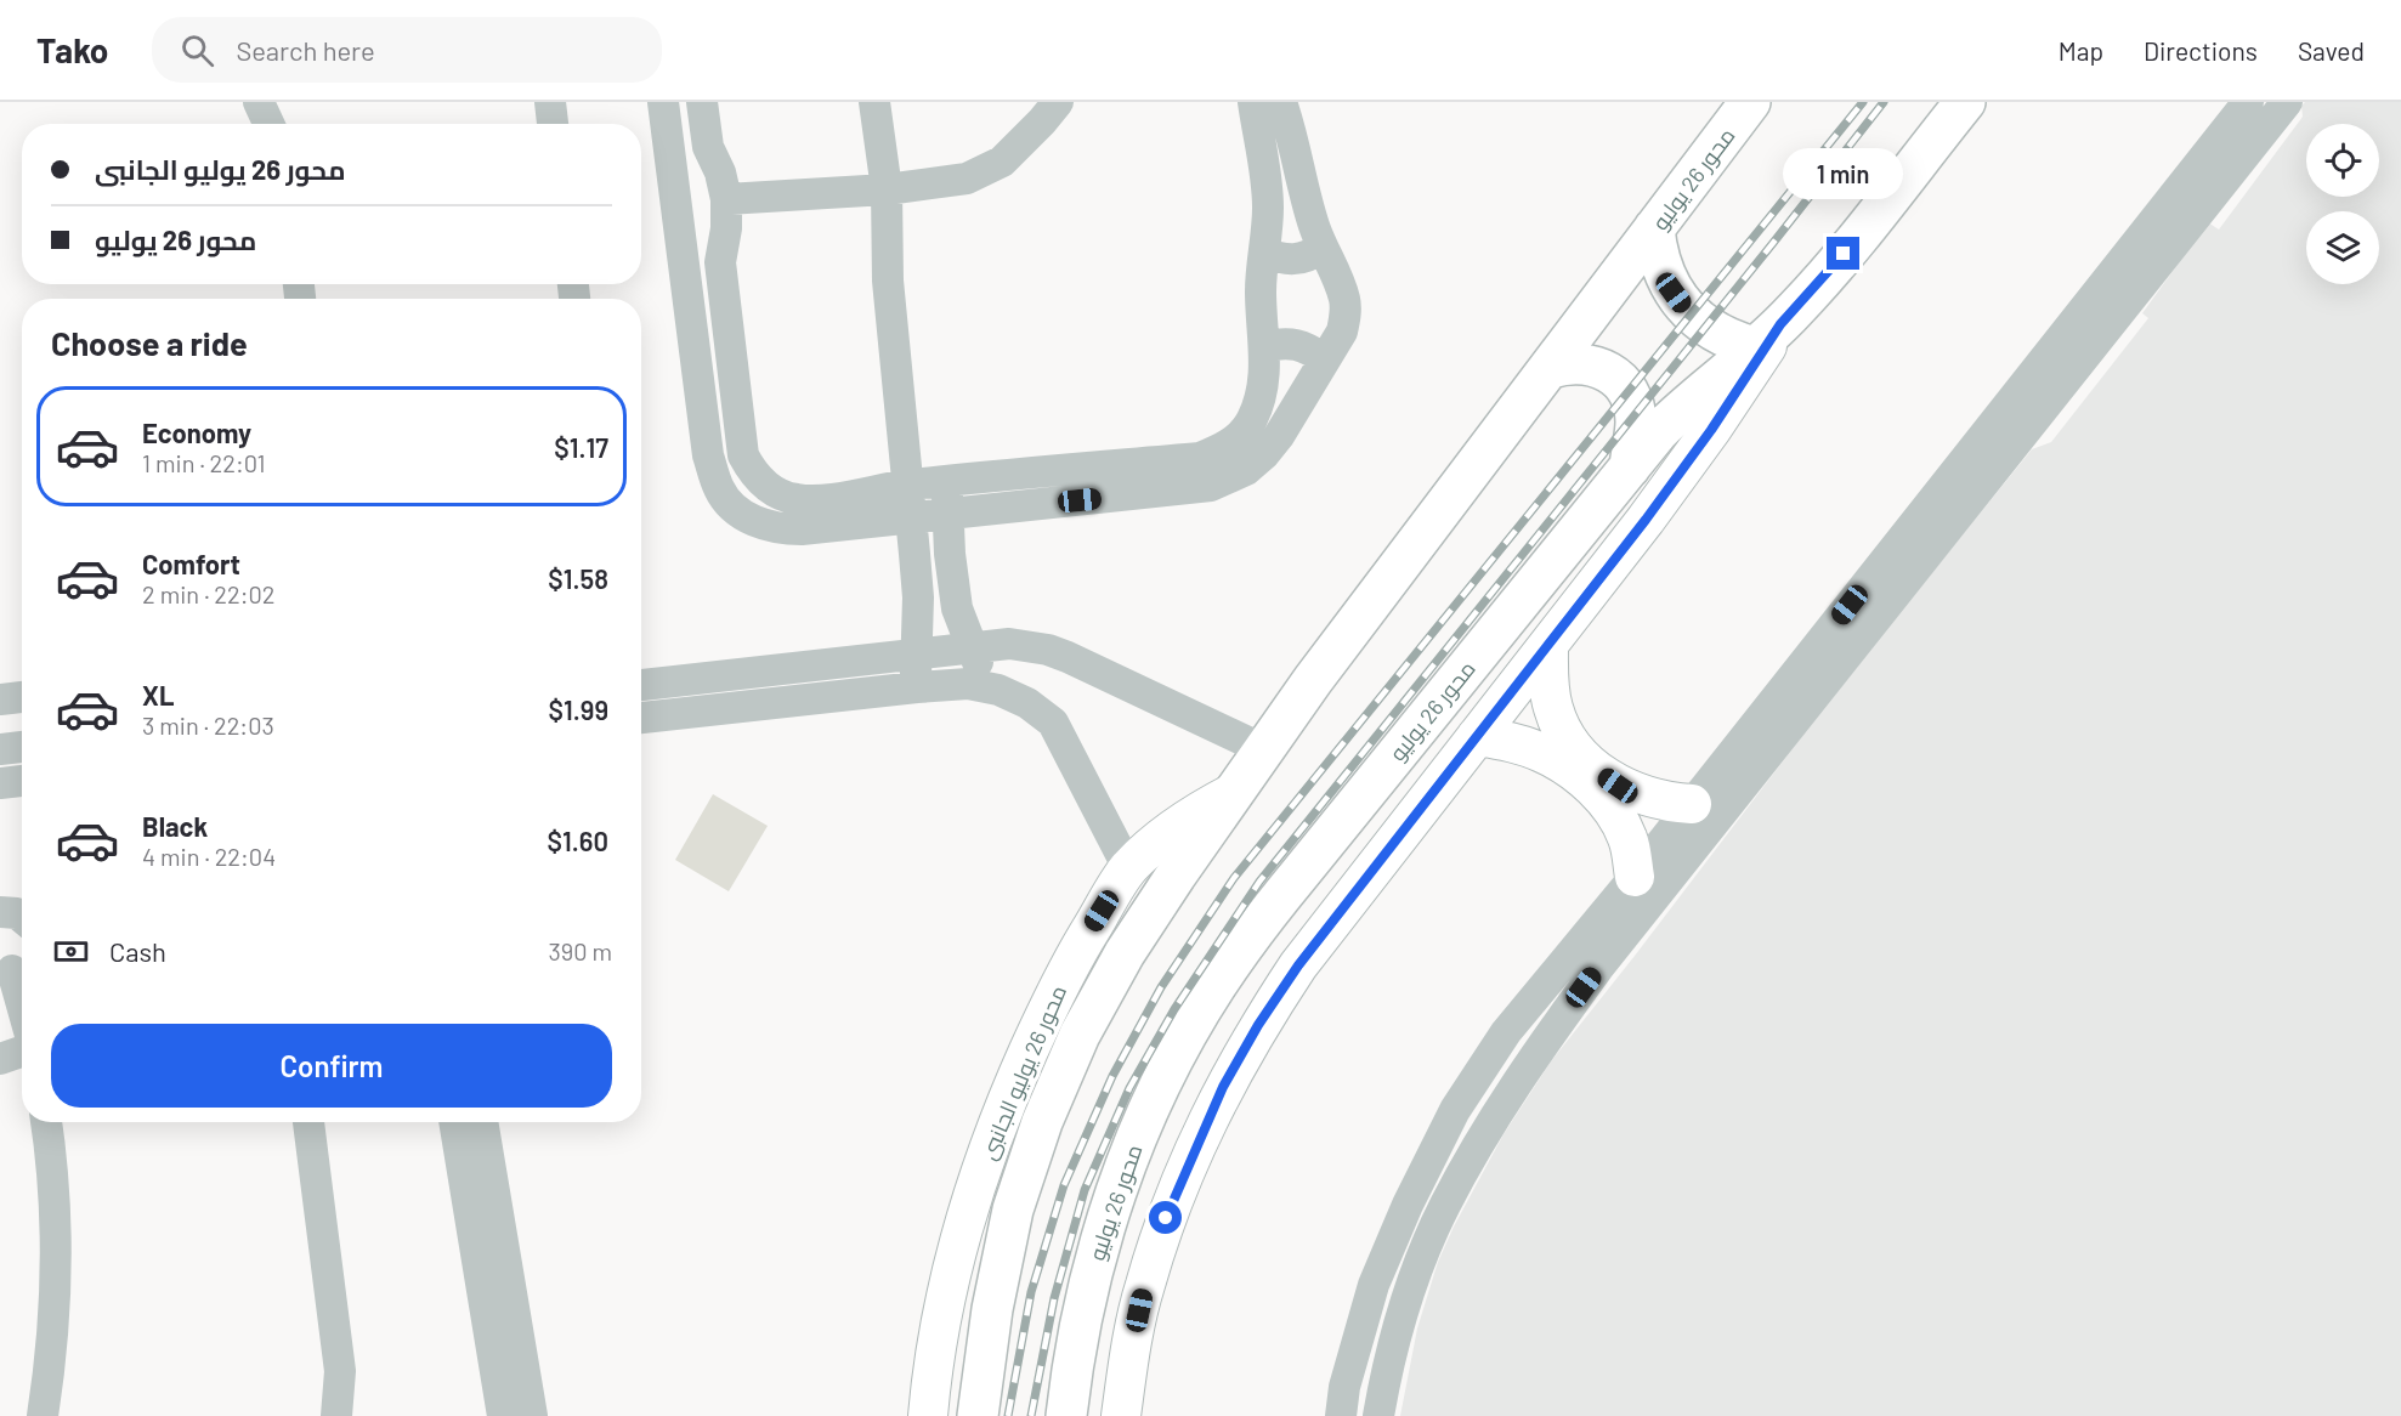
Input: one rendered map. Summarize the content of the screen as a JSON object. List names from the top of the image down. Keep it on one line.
{"streets":{"highway":["محور 26 يوليو"],"main road":["محور 26 يوليو الجانبى"]},"crossings":[["محور 26 يوليو","محور 26 يوليو الجانبى"]],"page":{"header":"Tako","search":"Search here","nav":["Map","Directions","Saved"],"banner":["محور 26 يوليو الجانبى","محور 26 يوليو"],"bubble":"1 min","heading":"Choose a ride","list":[{"name":"Economy","note":"1 min · 22:01","value":"$1.17"},{"name":"Comfort","note":"2 min · 22:02","value":"$1.58"},{"name":"XL","note":"3 min · 22:03","value":"$1.99"},{"name":"Black","note":"4 min · 22:04","value":"$1.60"}],"pay":["Cash","390 m"],"buttons":"Confirm"}}
